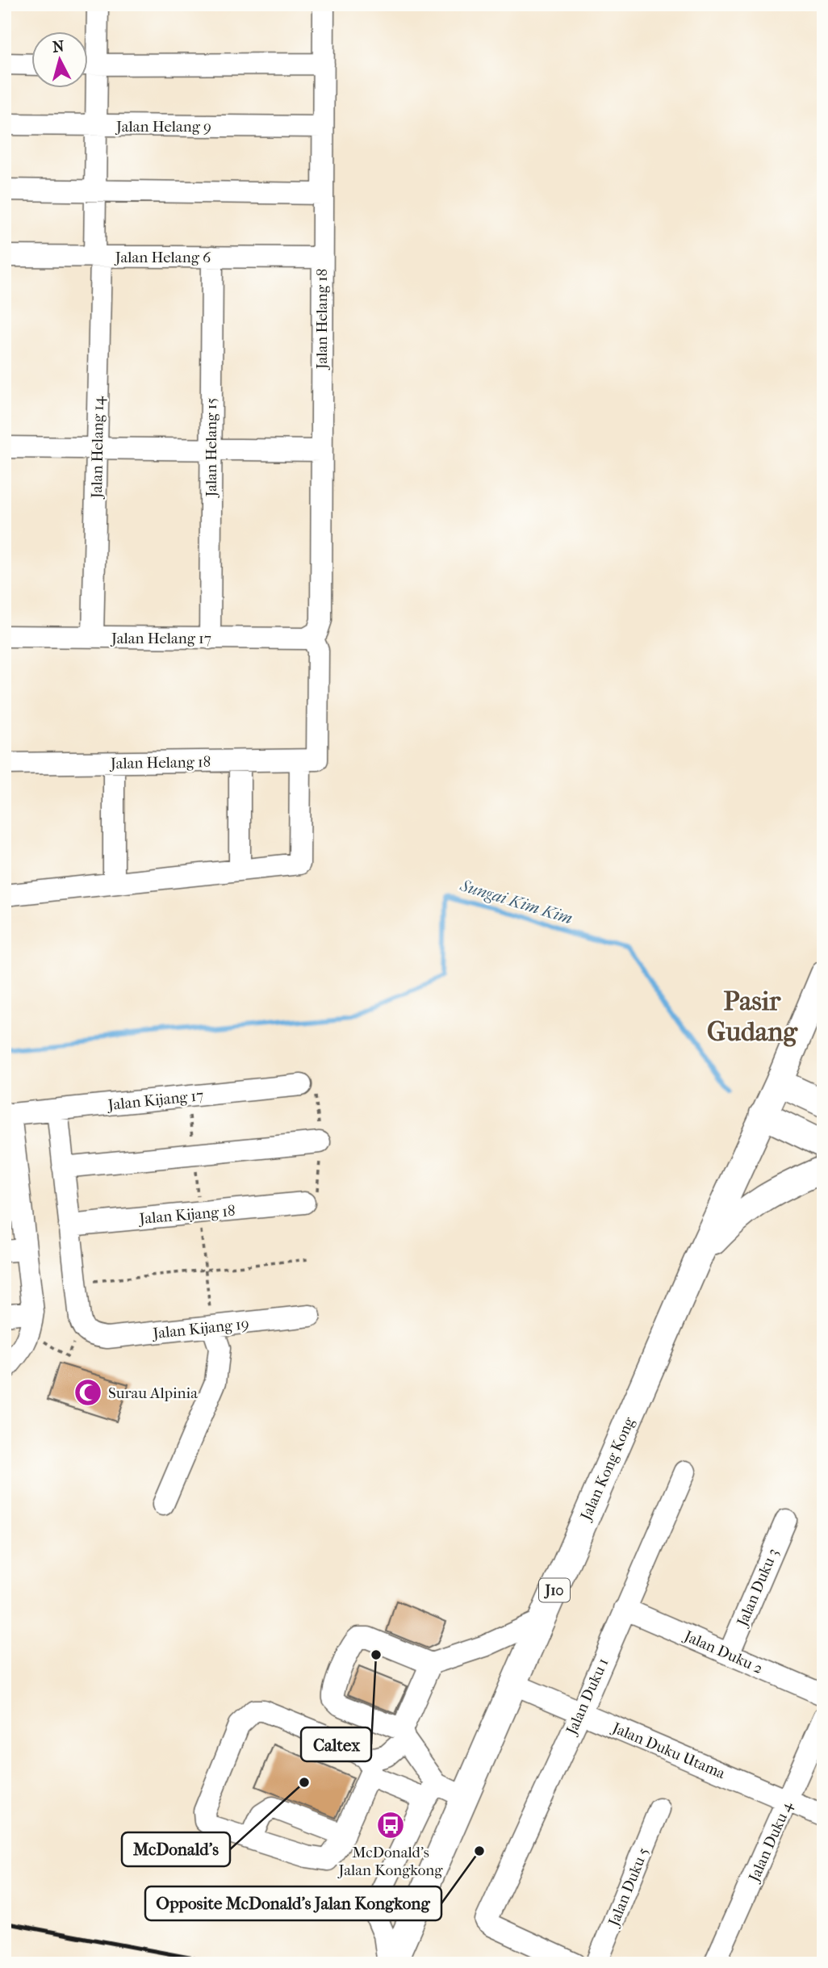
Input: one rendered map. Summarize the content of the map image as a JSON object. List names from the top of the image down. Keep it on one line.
{"streets":{"main road":["Jalan Kong Kong","J10"],"street":["Jalan Helang 9","Jalan Helang 6","Jalan Helang 18","Jalan Helang 14","Jalan Helang 15","Jalan Helang 17","Jalan Kijang 17","Jalan Kijang 18","Jalan Kijang 19","Jalan Duku 3","Jalan Duku 2","Jalan Duku 1","Jalan Duku Utama","Jalan Duku 4","Jalan Duku 5"]},"crossings":[["Jalan Helang 9","Jalan Helang 18"],["Jalan Helang 9","Jalan Helang 14"],["Jalan Helang 6","Jalan Helang 18"],["Jalan Helang 6","Jalan Helang 14"],["Jalan Helang 6","Jalan Helang 15"],["Jalan Helang 18","Jalan Helang 17"],["Jalan Helang 14","Jalan Helang 17"],["Jalan Helang 15","Jalan Helang 17"],["Jalan Kong Kong","Jalan Duku Utama"],["Jalan Duku 3","Jalan Duku 2"],["Jalan Duku 2","Jalan Duku 1"],["Jalan Duku 1","Jalan Duku Utama"],["Jalan Duku Utama","Jalan Duku 4"]],"districts":["Pasir Gudang"],"water":["Sungai Kim Kim"],"places":{"mosque":["Surau Alpinia"],"other":["Caltex","McDonald's","Opposite McDonald's Jalan Kongkong"],"bus stop":["McDonald's Jalan Kongkong"]},"north":"top"}
